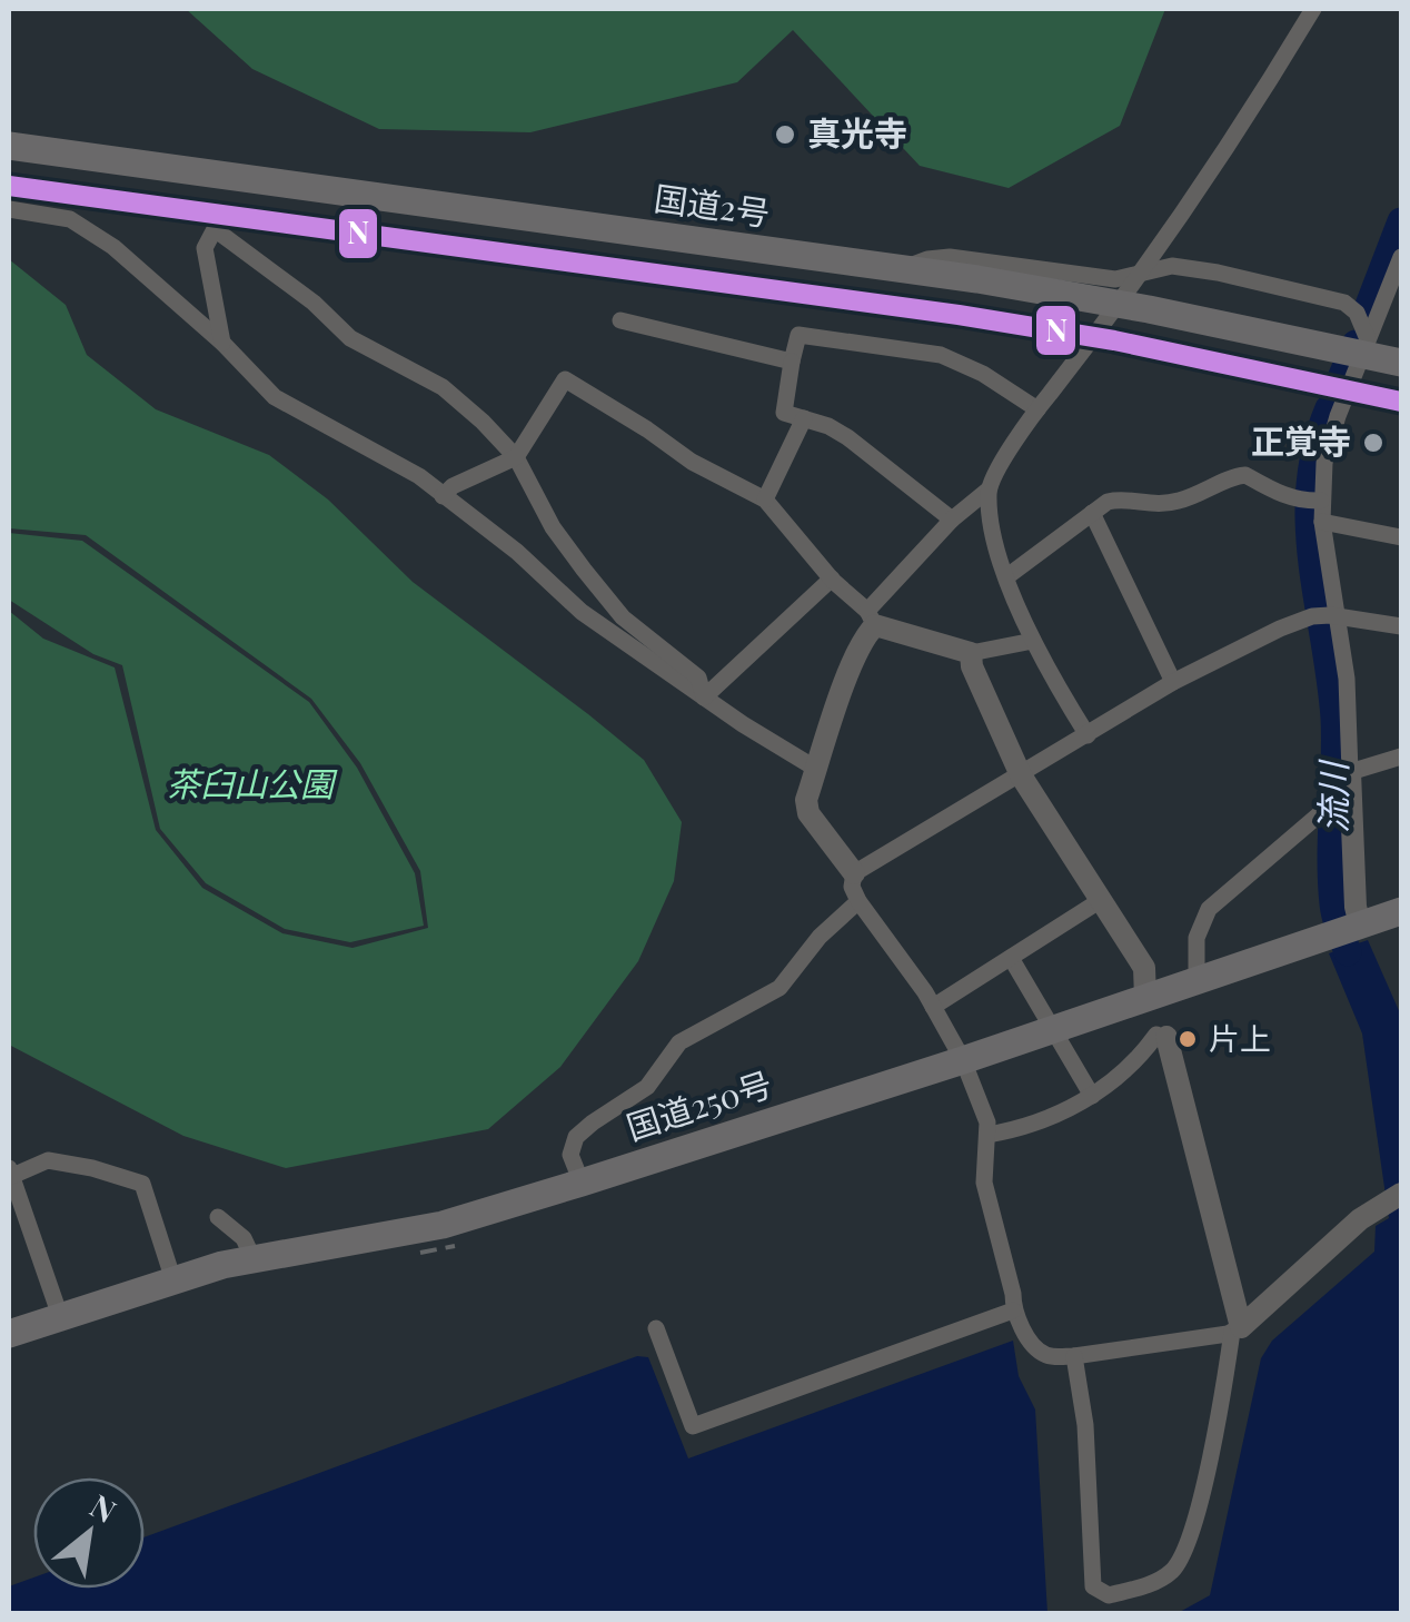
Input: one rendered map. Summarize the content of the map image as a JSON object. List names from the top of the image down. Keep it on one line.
{"streets":{"highway":["国道2号","国道250号"]},"water":["流川"],"parks":["茶臼山公園"],"places":["真光寺","正覚寺","片上"],"lines":["transit line N"],"north":"top right"}
